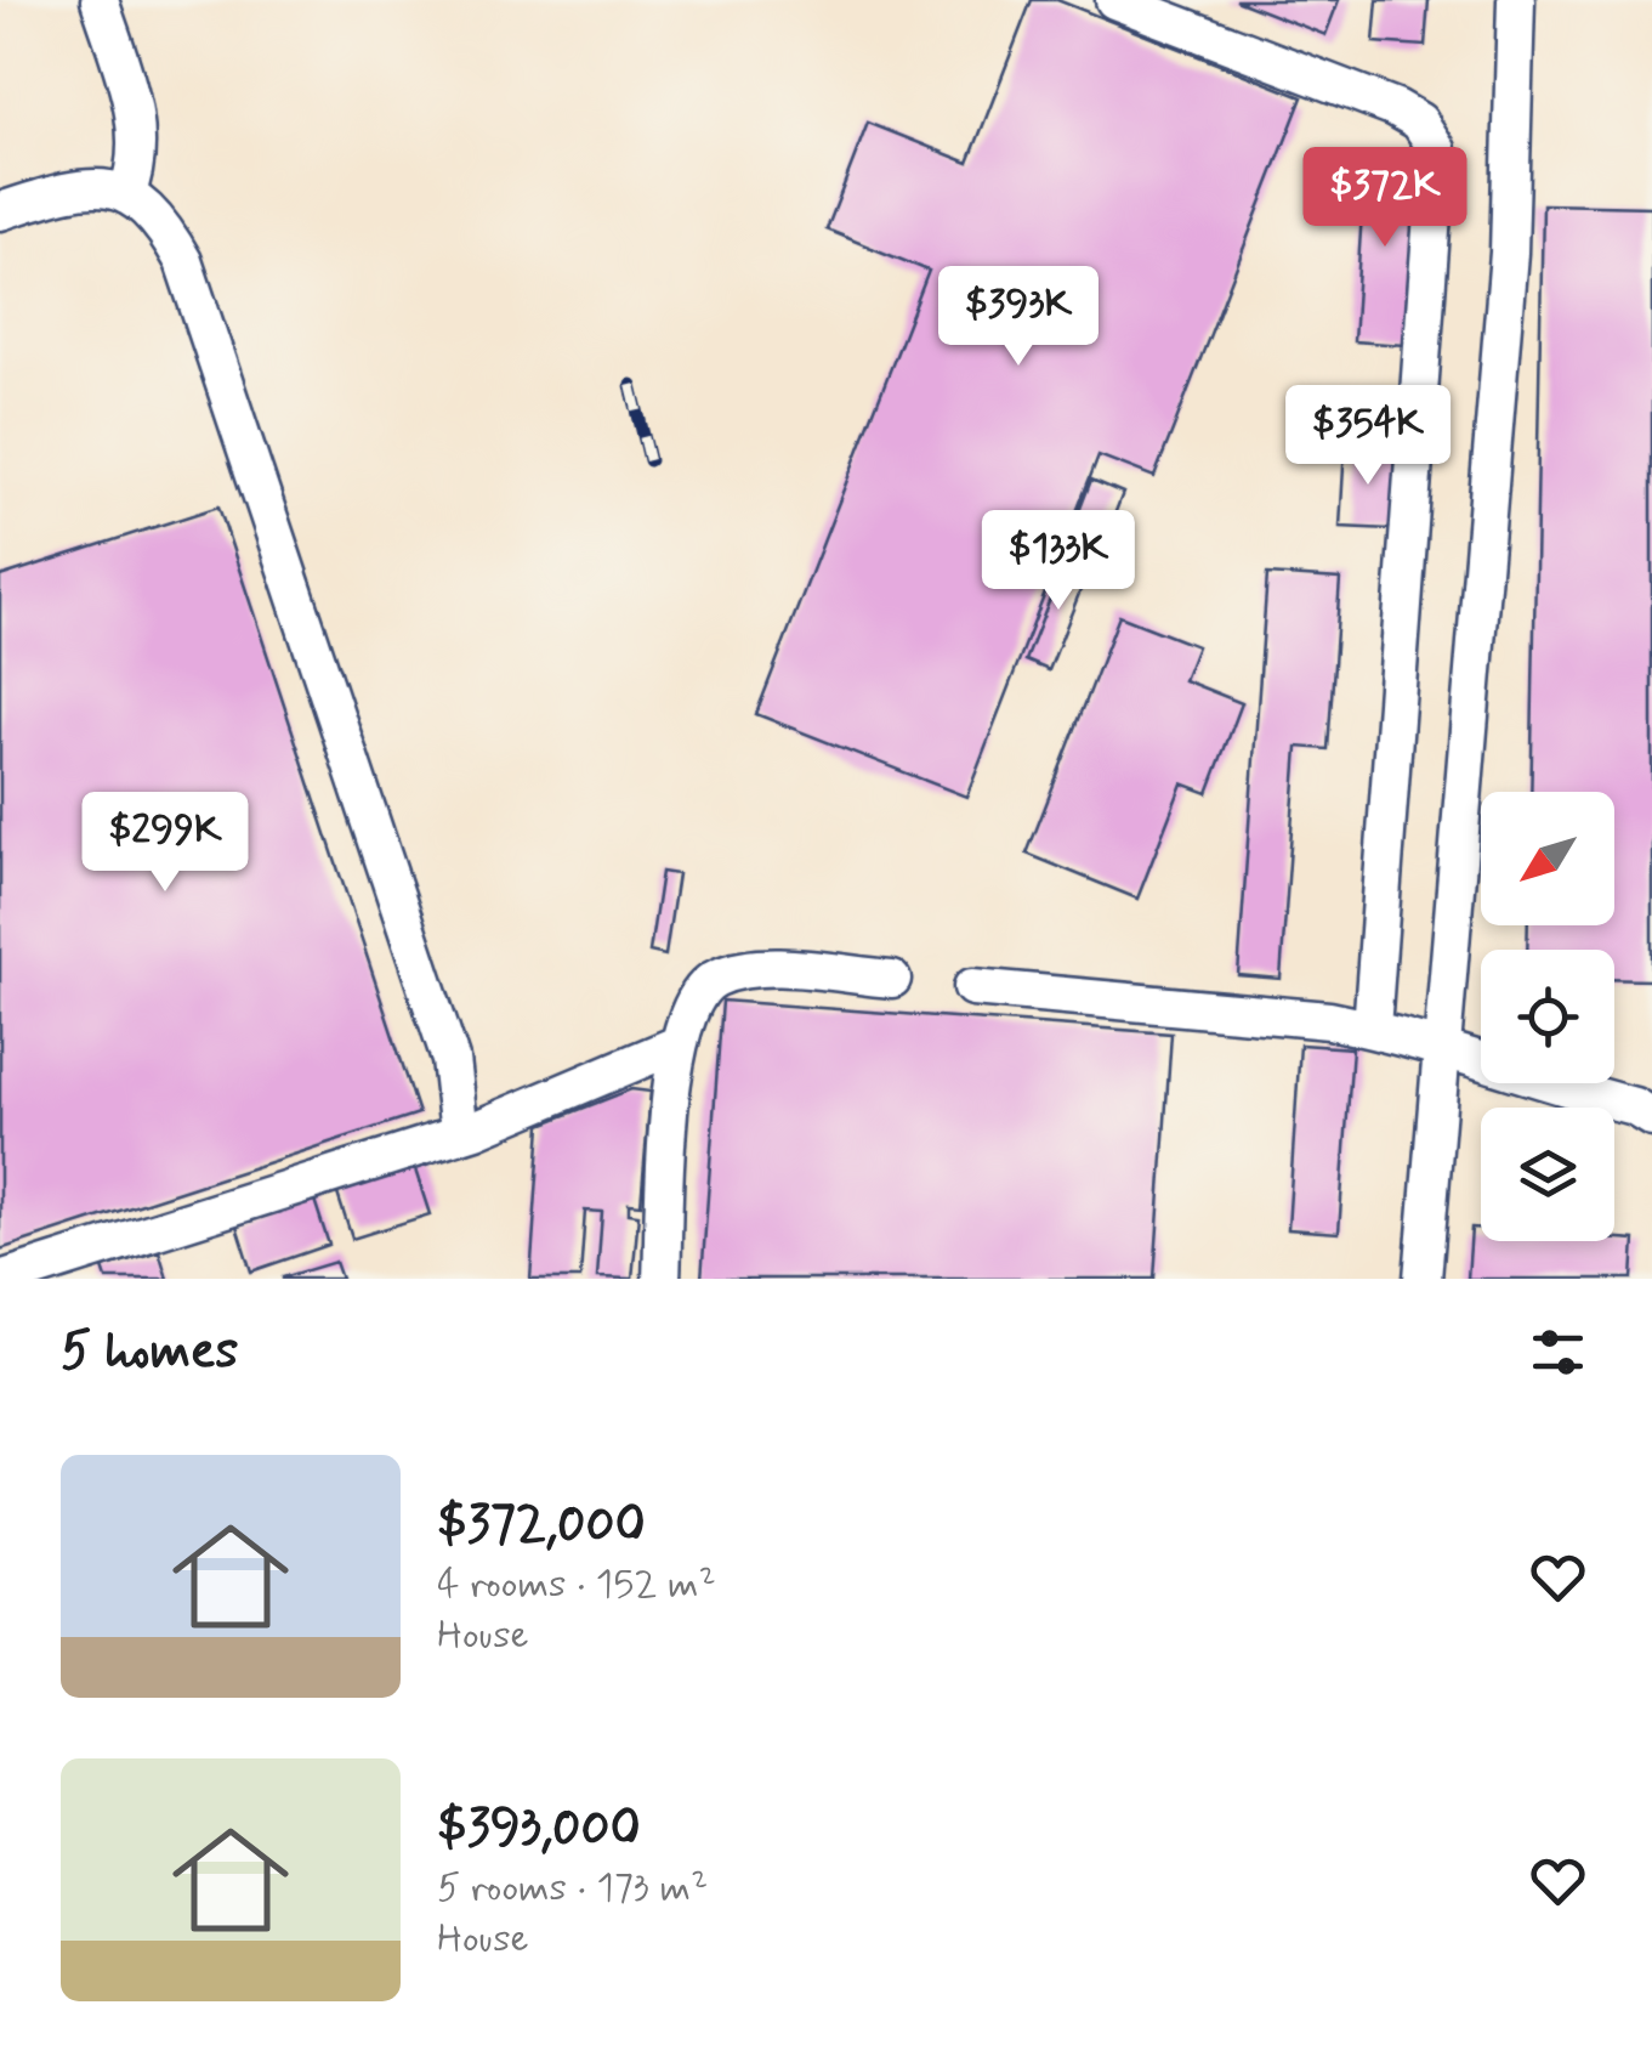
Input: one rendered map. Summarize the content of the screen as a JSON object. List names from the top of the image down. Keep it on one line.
{"north":"bottom left","page":{"price":["$372K","$393K","$354K","$133K","$299K"],"heading":"5 homes","list":[{"name":"$372,000","note":"4 rooms · 152 m² · House"},{"name":"$393,000","note":"5 rooms · 173 m² · House"}]}}
